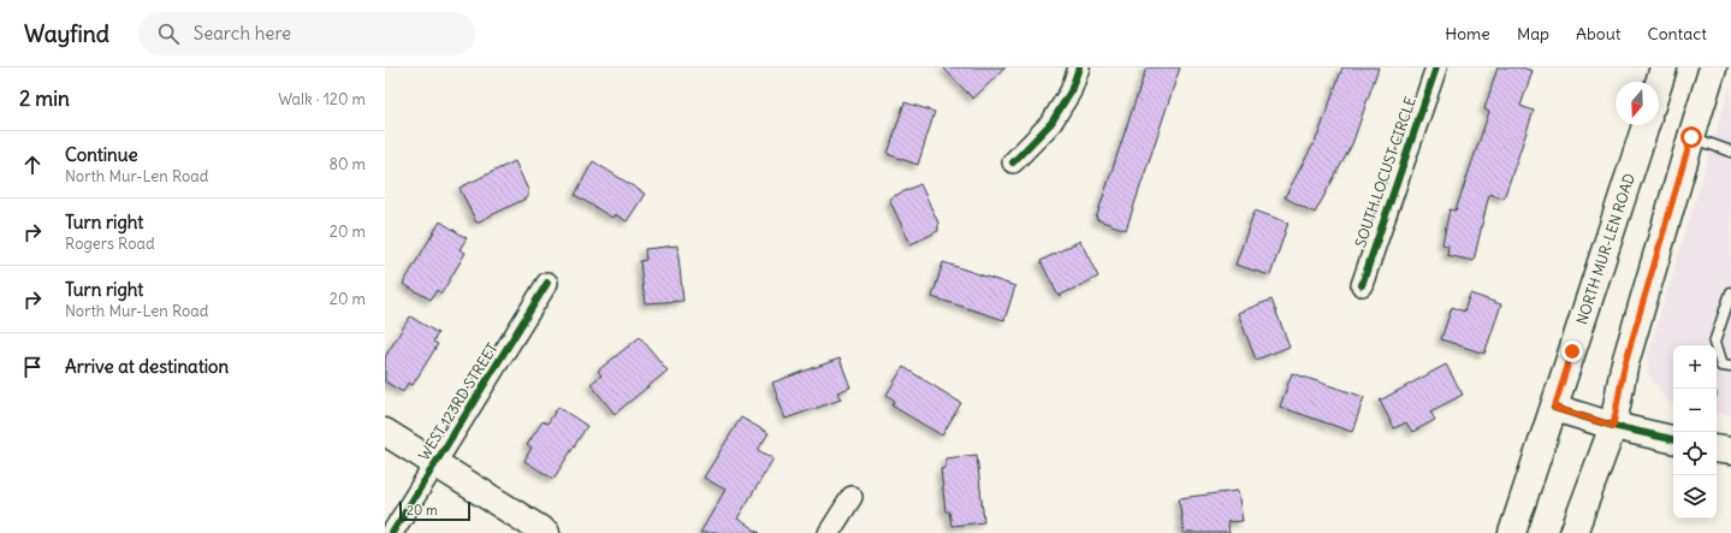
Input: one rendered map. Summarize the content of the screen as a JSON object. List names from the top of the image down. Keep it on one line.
{"streets":{"main road":["NORTH MUR-LEN ROAD","WEST 123RD STREET"],"street":["SOUTH LOCUST CIRCLE"]},"scale_bar":"20 m","north":"bottom","page":{"header":"Wayfind","search":"Search here","nav":["Home","Map","About","Contact"],"heading":["2 min","Walk · 120 m"],"list":[["Continue","North Mur-Len Road","80 m"],["Turn right","Rogers Road","20 m"],["Turn right","North Mur-Len Road","20 m"],"Arrive at destination"],"map_buttons":["+","−"],"scale":"20 m"}}
